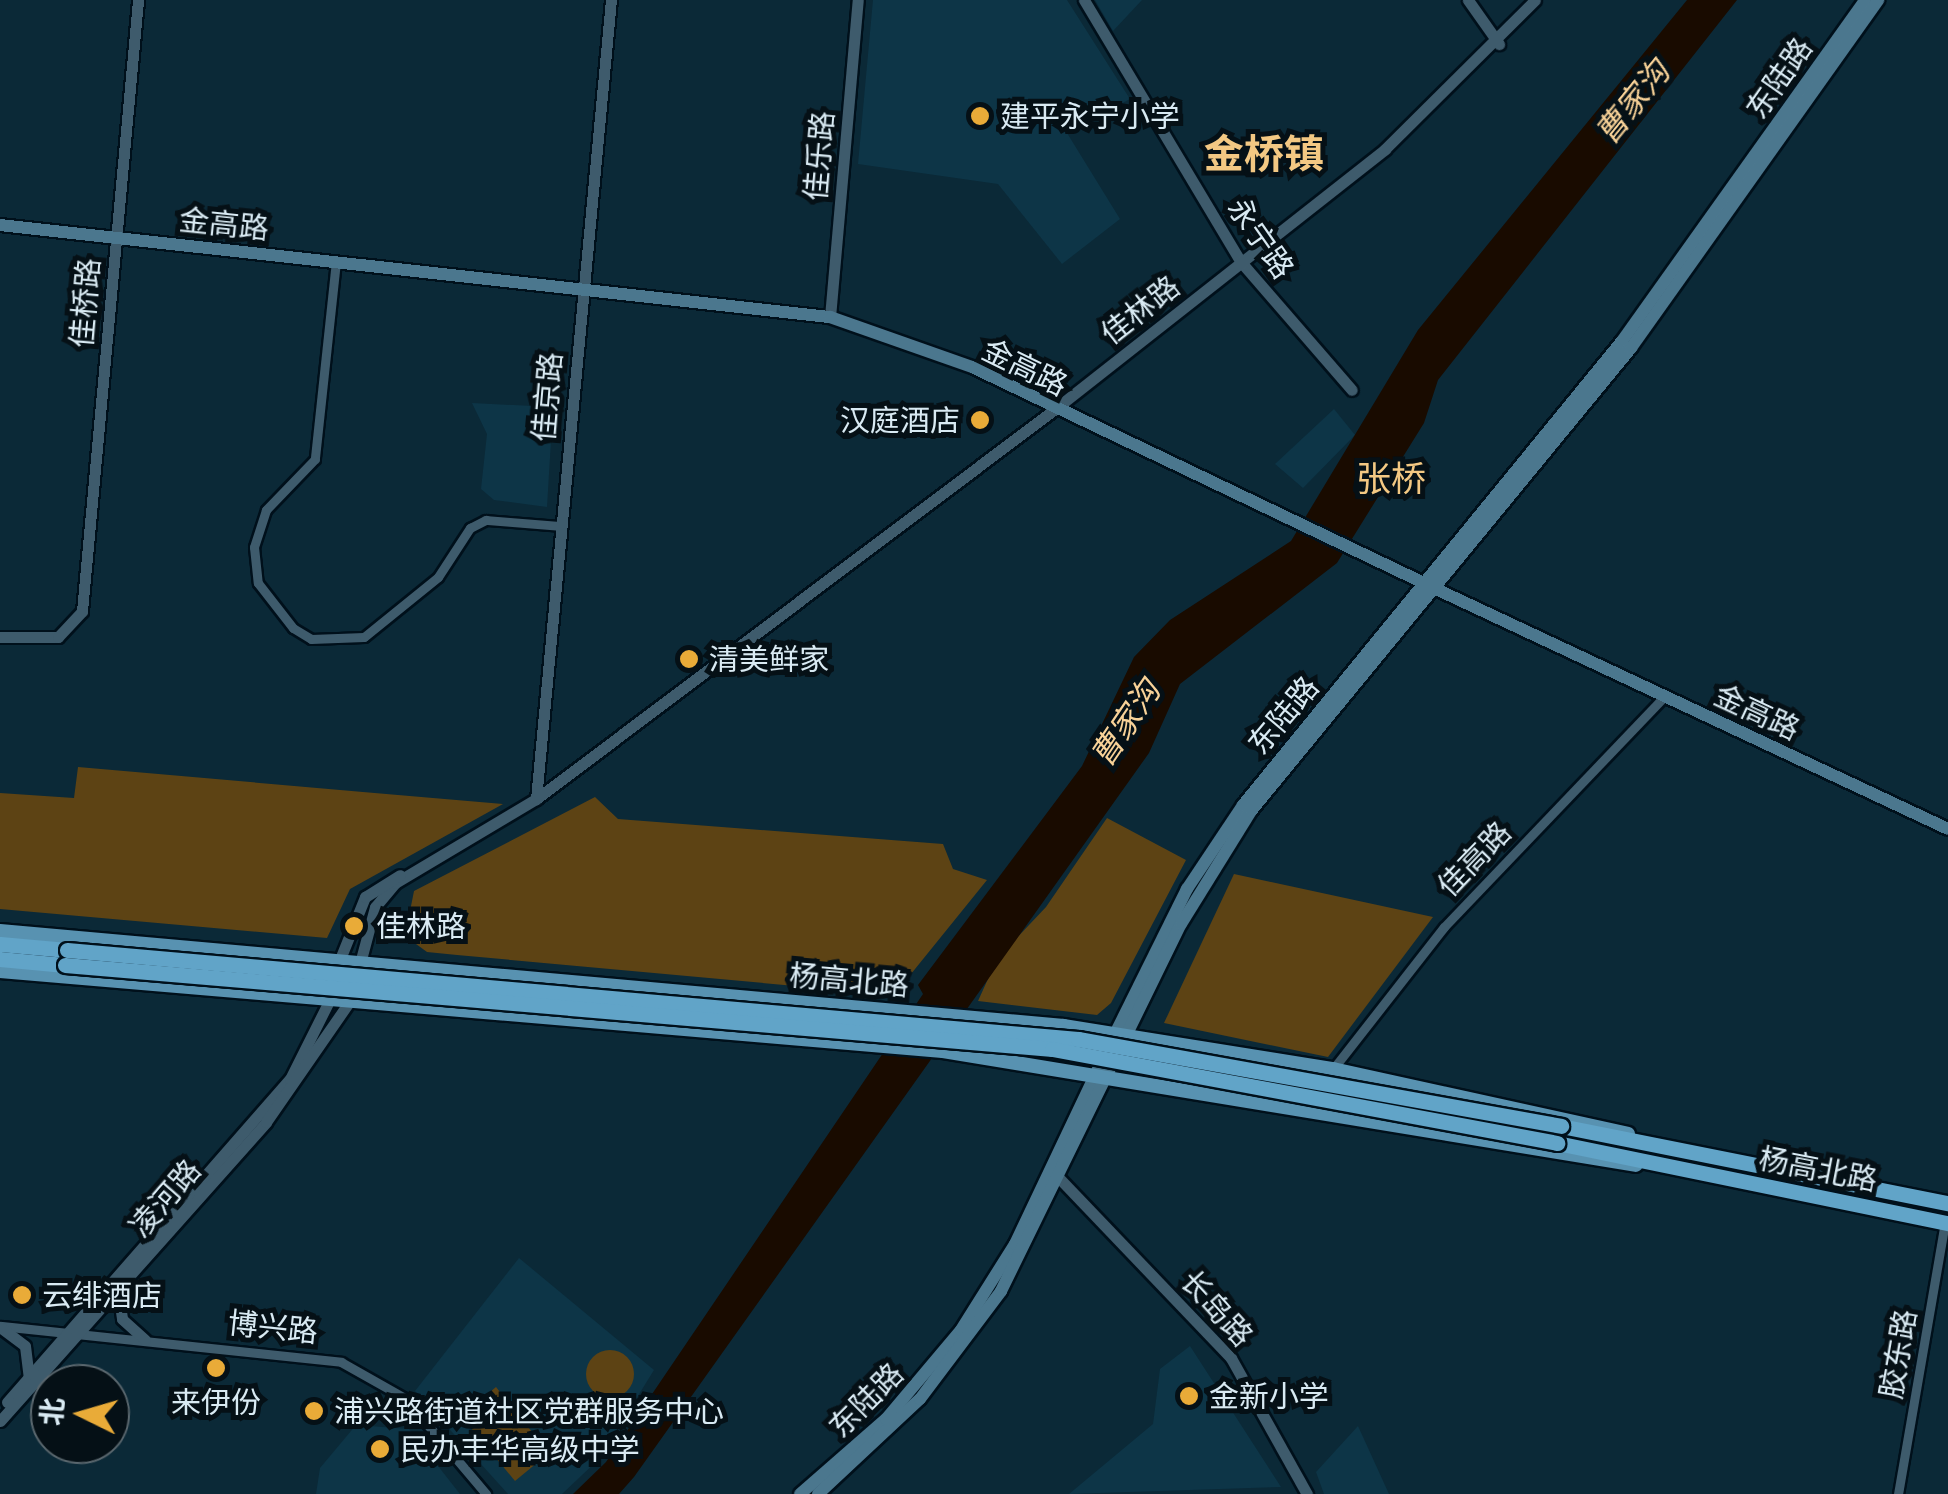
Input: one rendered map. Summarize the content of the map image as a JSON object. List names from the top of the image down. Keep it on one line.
{"streets":{"highway":["杨高北路"],"main road":["东陆路","金高路"],"street":["佳乐路","永宁路","佳桥路","佳林路","佳京路","佳高路","凌河路","长岛路","博兴路","胶东路"]},"crossings":[["东陆路","金高路"],["东陆路","杨高北路"],["东陆路","长岛路"],["佳乐路","金高路"],["金高路","佳桥路"],["金高路","佳林路"],["金高路","佳京路"],["金高路","佳高路"],["永宁路","佳林路"],["佳林路","佳京路"],["佳林路","杨高北路"],["佳林路","凌河路"],["佳高路","杨高北路"],["杨高北路","凌河路"],["杨高北路","胶东路"],["凌河路","博兴路"]],"districts":["金桥镇","张桥"],"water":["曹家沟"],"places":["建平永宁小学","汉庭酒店","清美鲜家","佳林路","云绯酒店","来伊份","金新小学","浦兴路街道社区党群服务中心","民办丰华高级中学"],"north":"left"}
